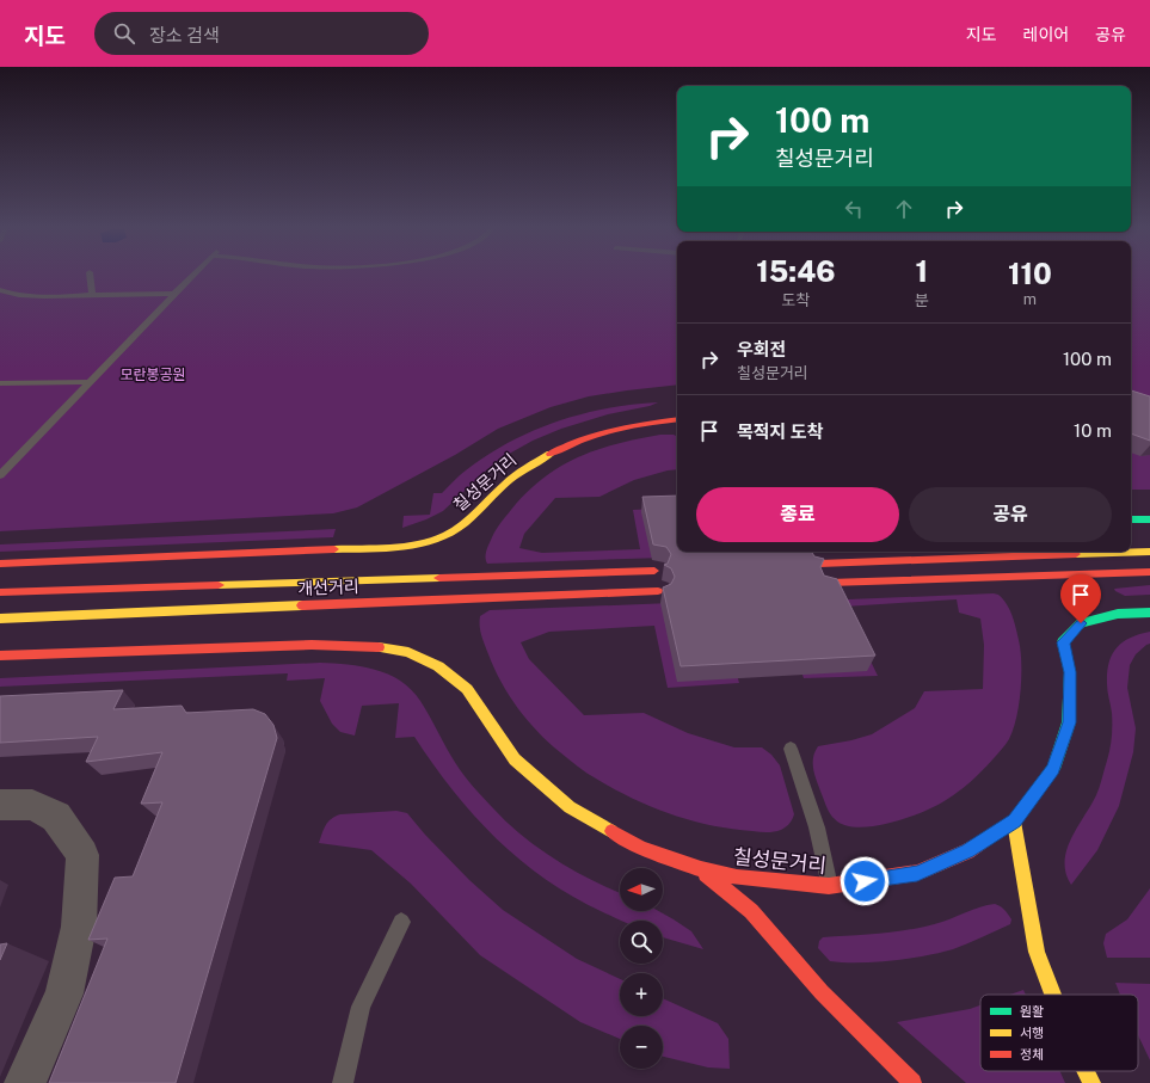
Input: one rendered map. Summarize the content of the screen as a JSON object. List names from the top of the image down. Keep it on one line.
{"streets":{"main road":["칠성문거리","개선거리"]},"parks":["모란봉공원"],"legend":["원활","서행","정체"],"north":"left","page":{"header":"지도","search":"장소 검색","nav":["지도","레이어","공유"],"turn":["100 m","칠성문거리"],"eta":["15:46","도착","1","분","110","m"],"list":[{"name":"우회전","note":"칠성문거리","value":"100 m"},{"name":"목적지 도착","value":"10 m"}],"buttons":["종료","공유"],"map_buttons":["+","−"]}}
